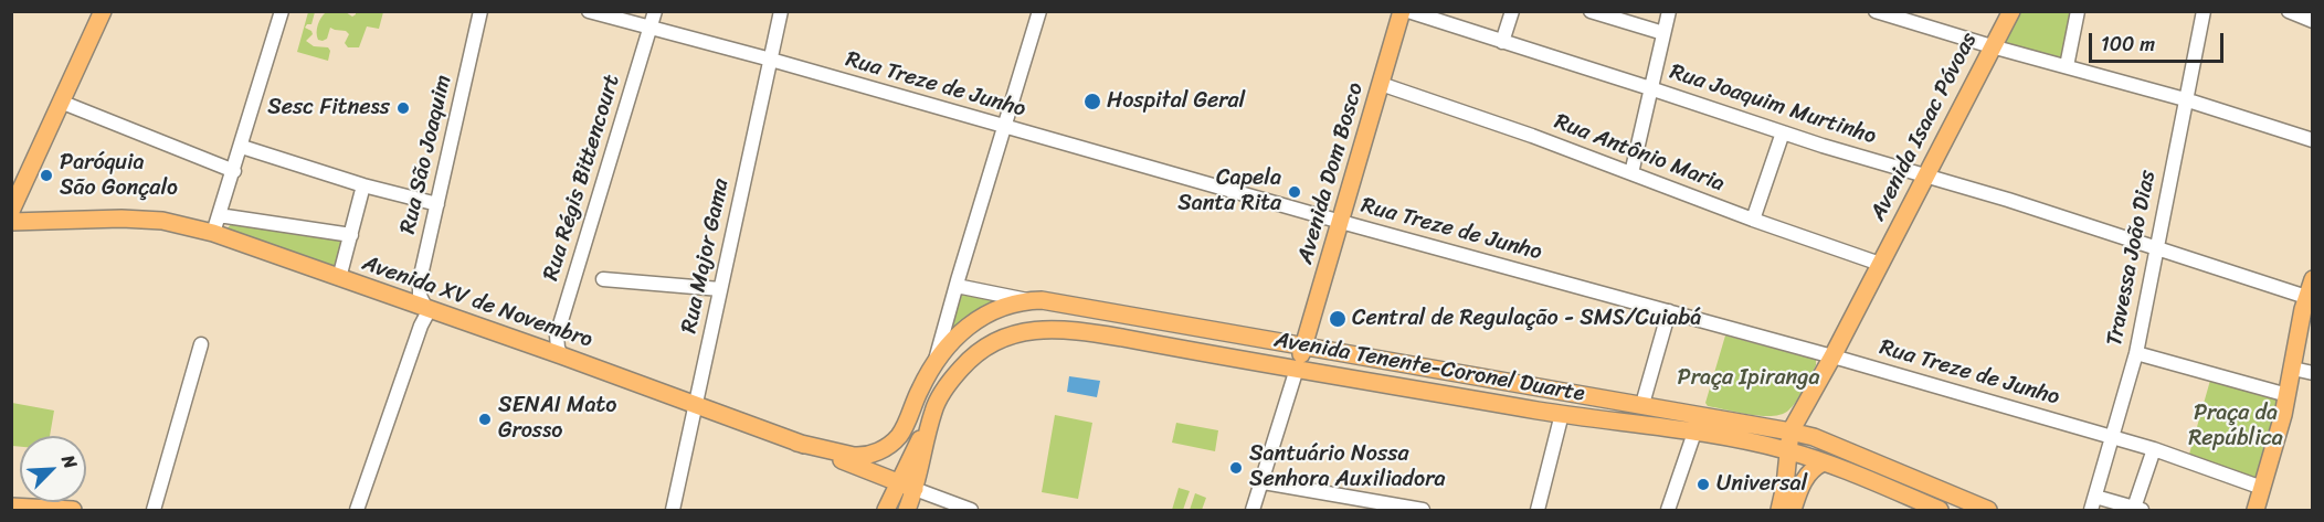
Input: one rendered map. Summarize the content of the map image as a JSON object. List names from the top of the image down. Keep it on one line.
{"streets":{"main road":["Avenida Isaac Póvoas","Avenida Dom Bosco","Avenida XV de Novembro","Avenida Tenente-Coronel Duarte"],"street":["Rua Treze de Junho","Rua Joaquim Murtinho","Rua Antônio Maria","Rua São Joaquim","Rua Régis Bittencourt","Rua Major Gama","Travessa João Dias"]},"crossings":[["Rua Treze de Junho","Avenida Isaac Póvoas"],["Rua Treze de Junho","Avenida Dom Bosco"],["Rua Treze de Junho","Rua Régis Bittencourt"],["Rua Treze de Junho","Rua Major Gama"],["Rua Treze de Junho","Travessa João Dias"],["Rua Joaquim Murtinho","Avenida Isaac Póvoas"],["Rua Joaquim Murtinho","Travessa João Dias"],["Avenida Isaac Póvoas","Rua Antônio Maria"],["Avenida Isaac Póvoas","Avenida Tenente-Coronel Duarte"],["Rua Antônio Maria","Avenida Dom Bosco"],["Rua São Joaquim","Avenida XV de Novembro"],["Avenida Dom Bosco","Avenida Tenente-Coronel Duarte"],["Rua Régis Bittencourt","Avenida XV de Novembro"],["Rua Major Gama","Avenida XV de Novembro"],["Avenida XV de Novembro","Avenida Tenente-Coronel Duarte"]],"parks":["Praça Ipiranga","Praça da República"],"places":["Hospital Geral","Sesc Fitness","Paróquia São Gonçalo","Capela Santa Rita","Central de Regulação - SMS/Cuiabá","SENAI Mato Grosso","Santuário Nossa Senhora Auxiliadora","Universal"],"scale_bar":"100 m","north":"top right"}
